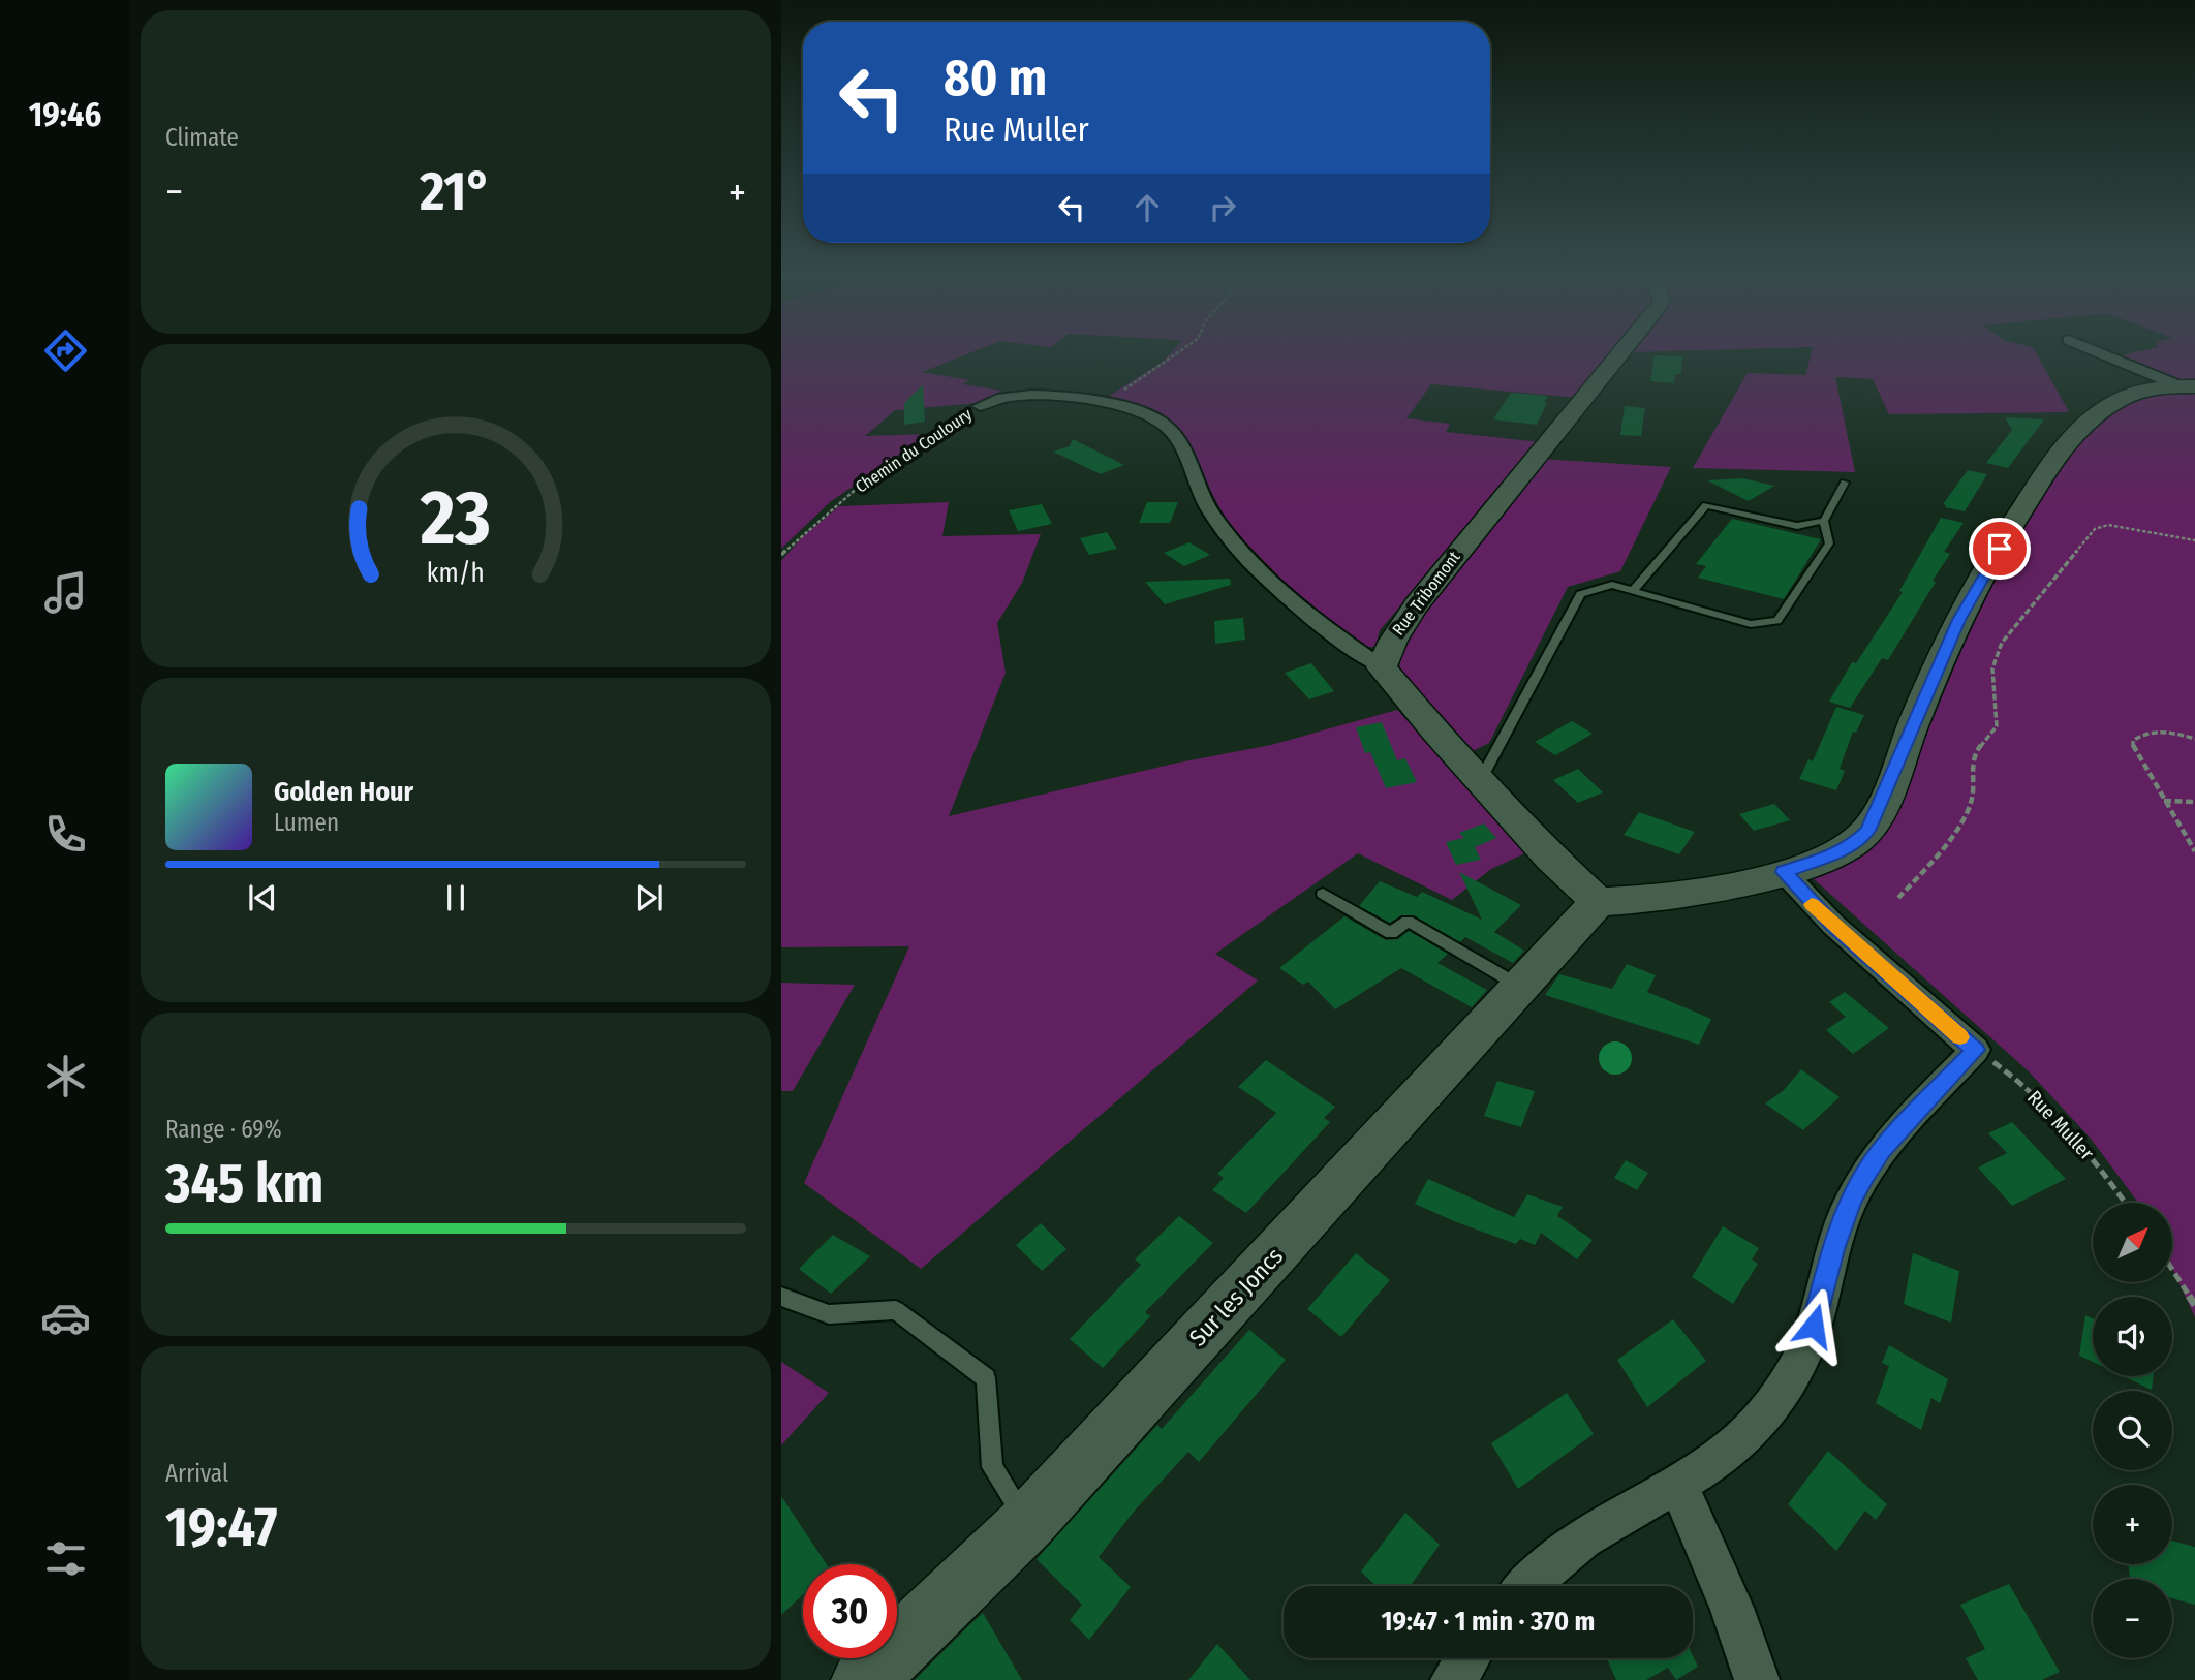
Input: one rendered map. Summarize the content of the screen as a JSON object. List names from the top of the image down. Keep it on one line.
{"streets":{"street":["Chemin du Couloury","Rue Tribomont","Sur les Joncs"],"path":["Rue Muller"]},"crossings":[["Chemin du Couloury","Rue Tribomont"]],"north":"top right","page":{"tabs":"19:46","tile":["Climate",["Range · 69%","345 km"],["Arrival","19:47"]],"turn":["80 m","Rue Muller"],"heat":["−","21°","+"],"song":["Golden Hour","Lumen"],"map_buttons":["+","−"],"limit":"30","trip":"19:47 · 1 min · 370 m","gauge":["23","km/h"]}}
